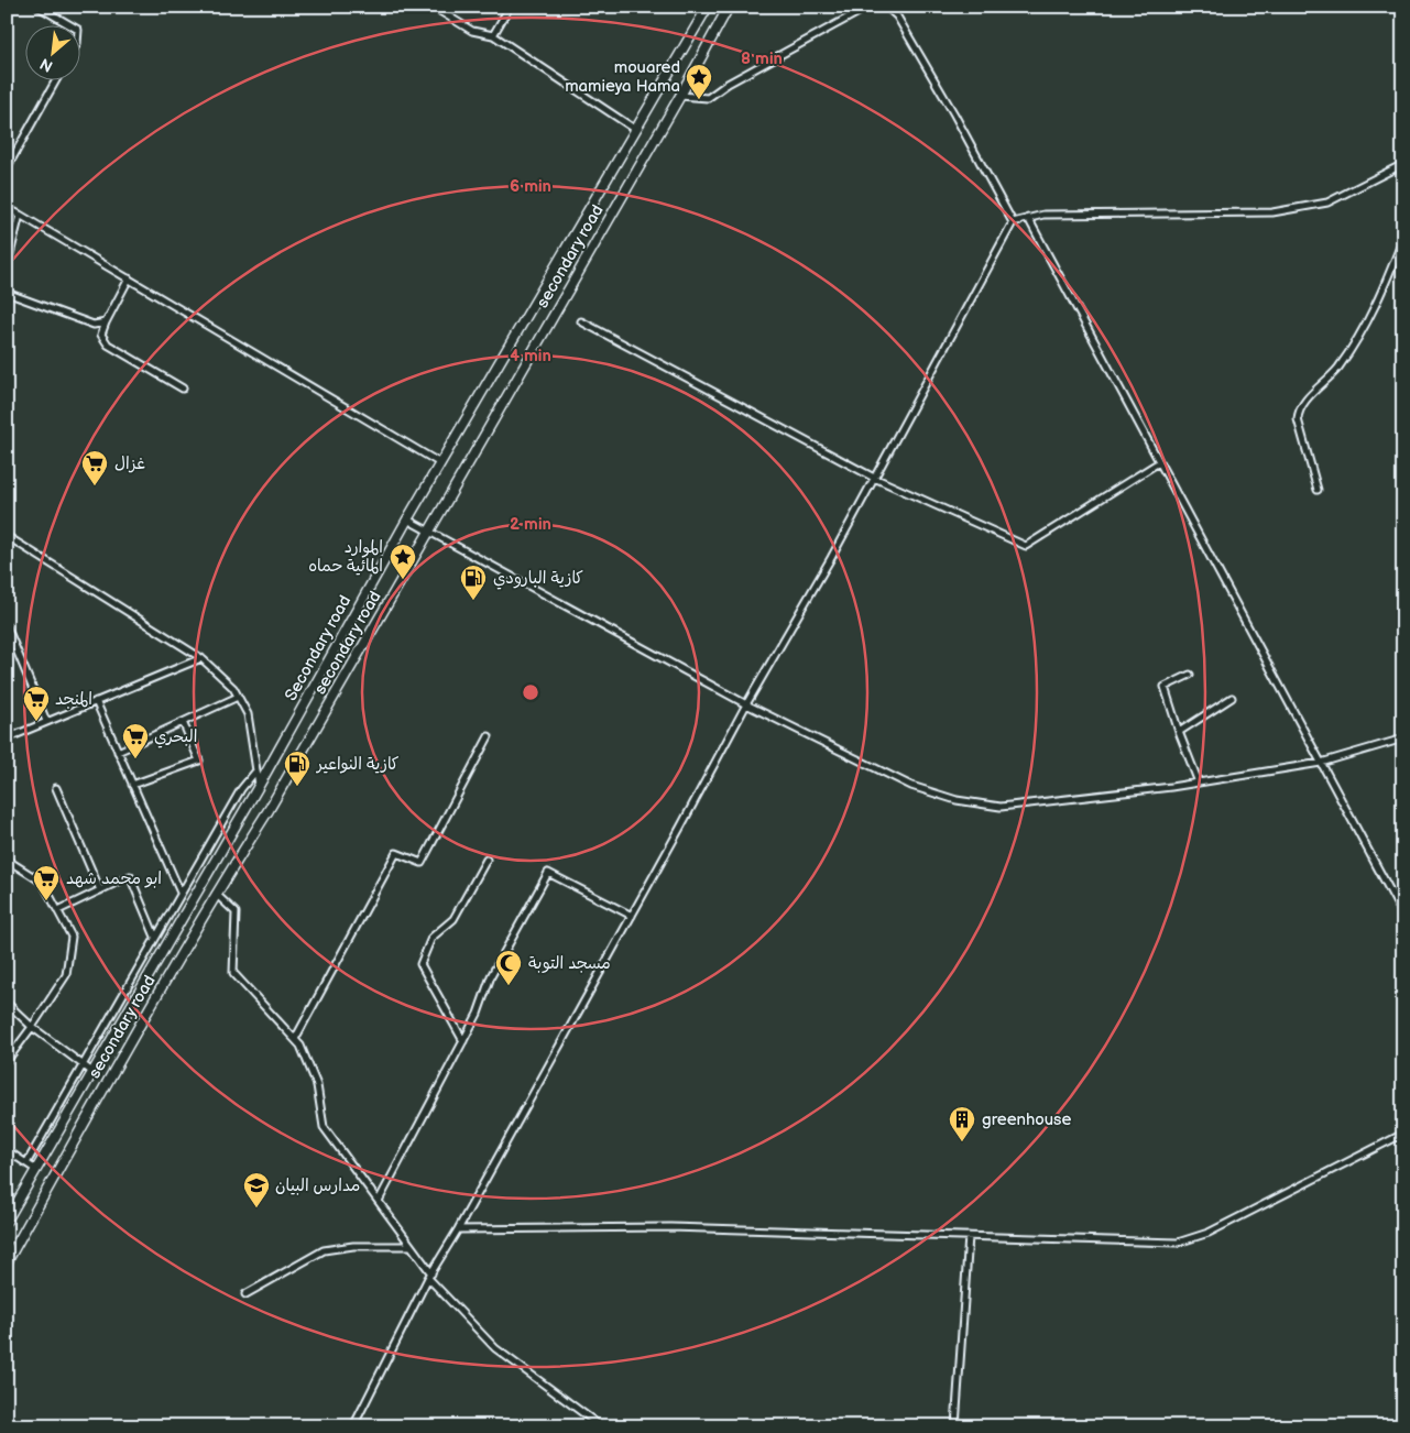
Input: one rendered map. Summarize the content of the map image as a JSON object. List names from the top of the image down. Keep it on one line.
{"streets":{"main road":["secondary road","Secondary road"]},"places":{"place":["mouared mamieya Hama","الموارد المائية حماه"],"supermarket":["غزال","المنجد","البحري","ابو محمد شهد"],"fuel station":["كازية البارودي","كازية النواعير"],"mosque":["مسجد التوبة"],"building":["greenhouse"],"school or university":["مدارس البيان"]},"north":"bottom left","rings":["8 min","6 min","4 min","2 min"]}
